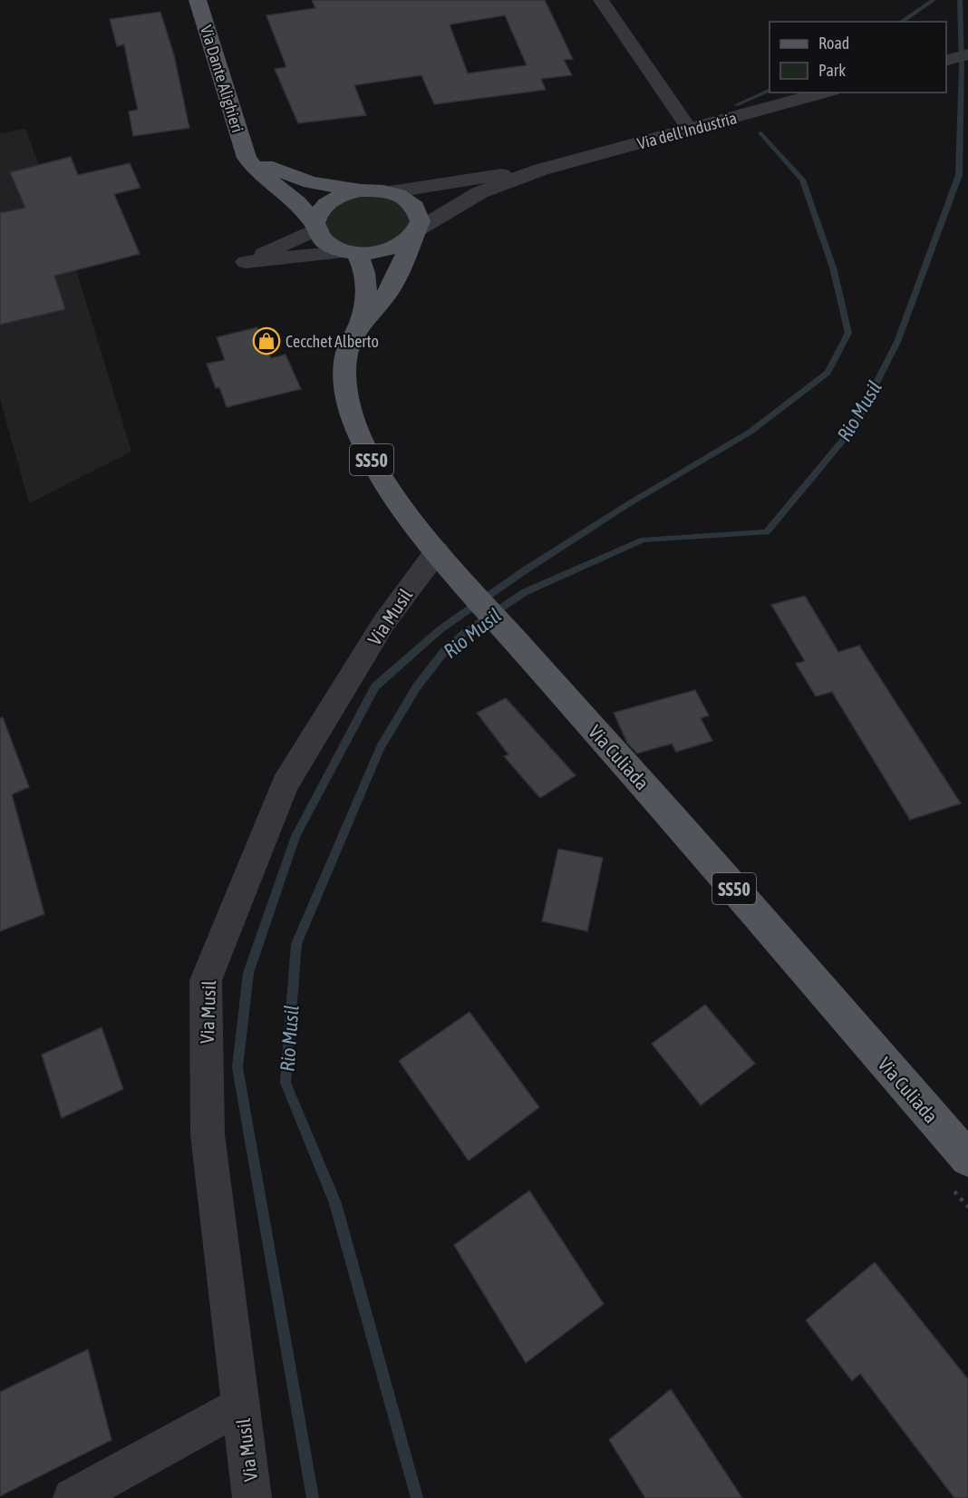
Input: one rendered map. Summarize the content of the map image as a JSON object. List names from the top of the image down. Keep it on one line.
{"streets":{"main road":["Via Dante Alighieri","SS50","Via Culiada"],"street":["Via dell'Industria","Via Musil"]},"crossings":[["Via Dante Alighieri","Via dell'Industria"],["Via Dante Alighieri","SS50"],["Via Dante Alighieri","Via Culiada"],["Via dell'Industria","SS50"],["Via dell'Industria","Via Culiada"],["SS50","Via Culiada"],["Via Musil","Via Culiada"]],"water":["Rio Musil"],"places":{"shop":["Cecchet Alberto"]},"legend":["Road","Park"]}
